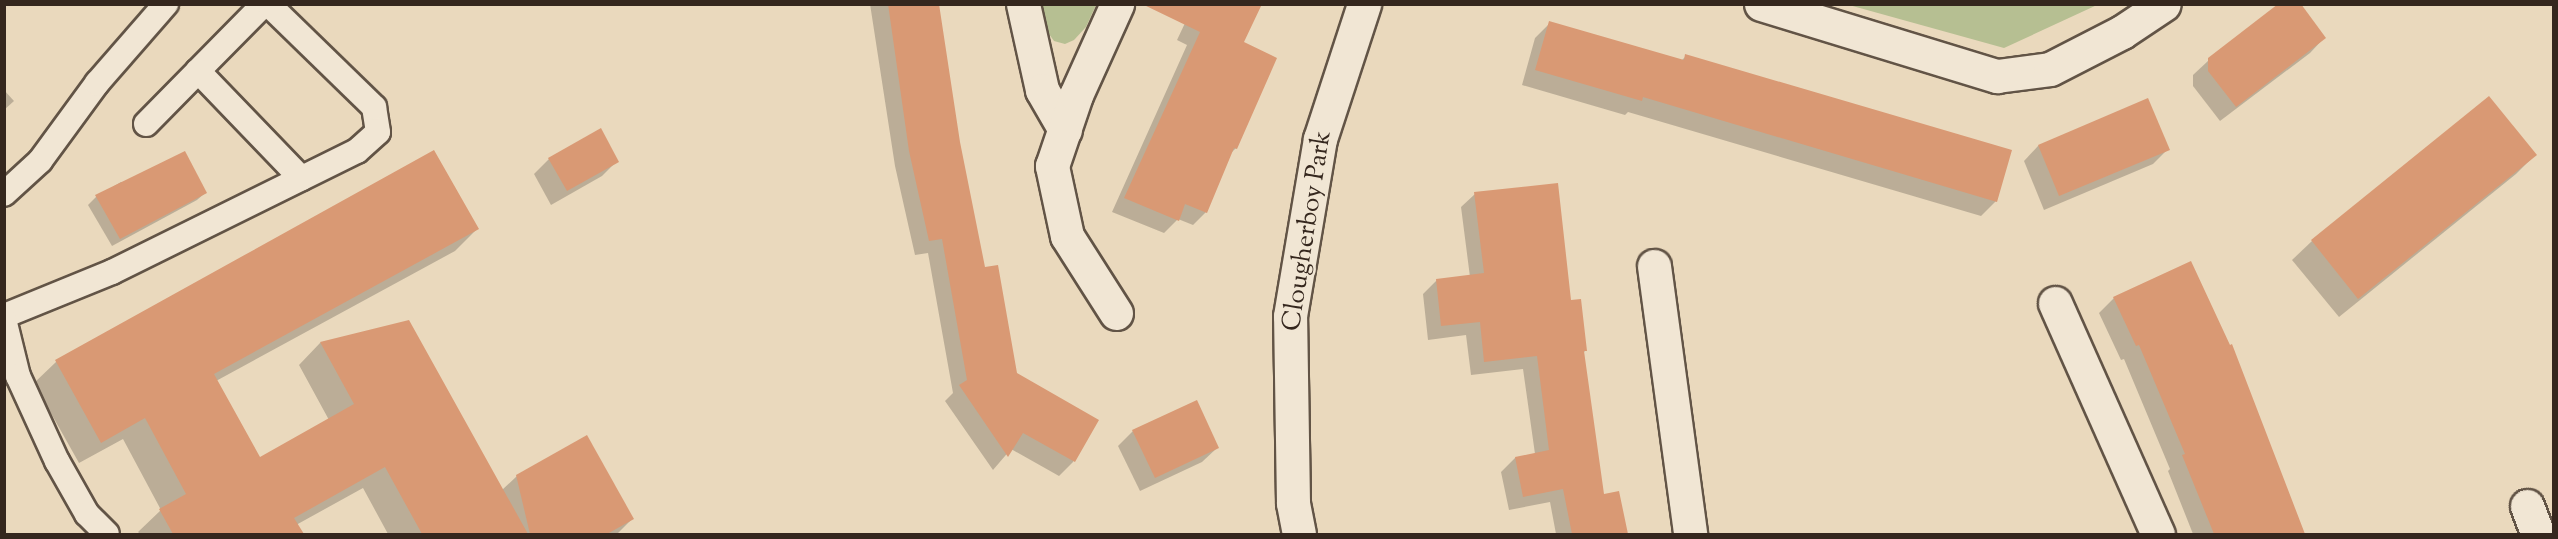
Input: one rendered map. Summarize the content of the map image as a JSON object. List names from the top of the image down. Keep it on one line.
{"streets":{"street":["Clougherboy Park"]}}
